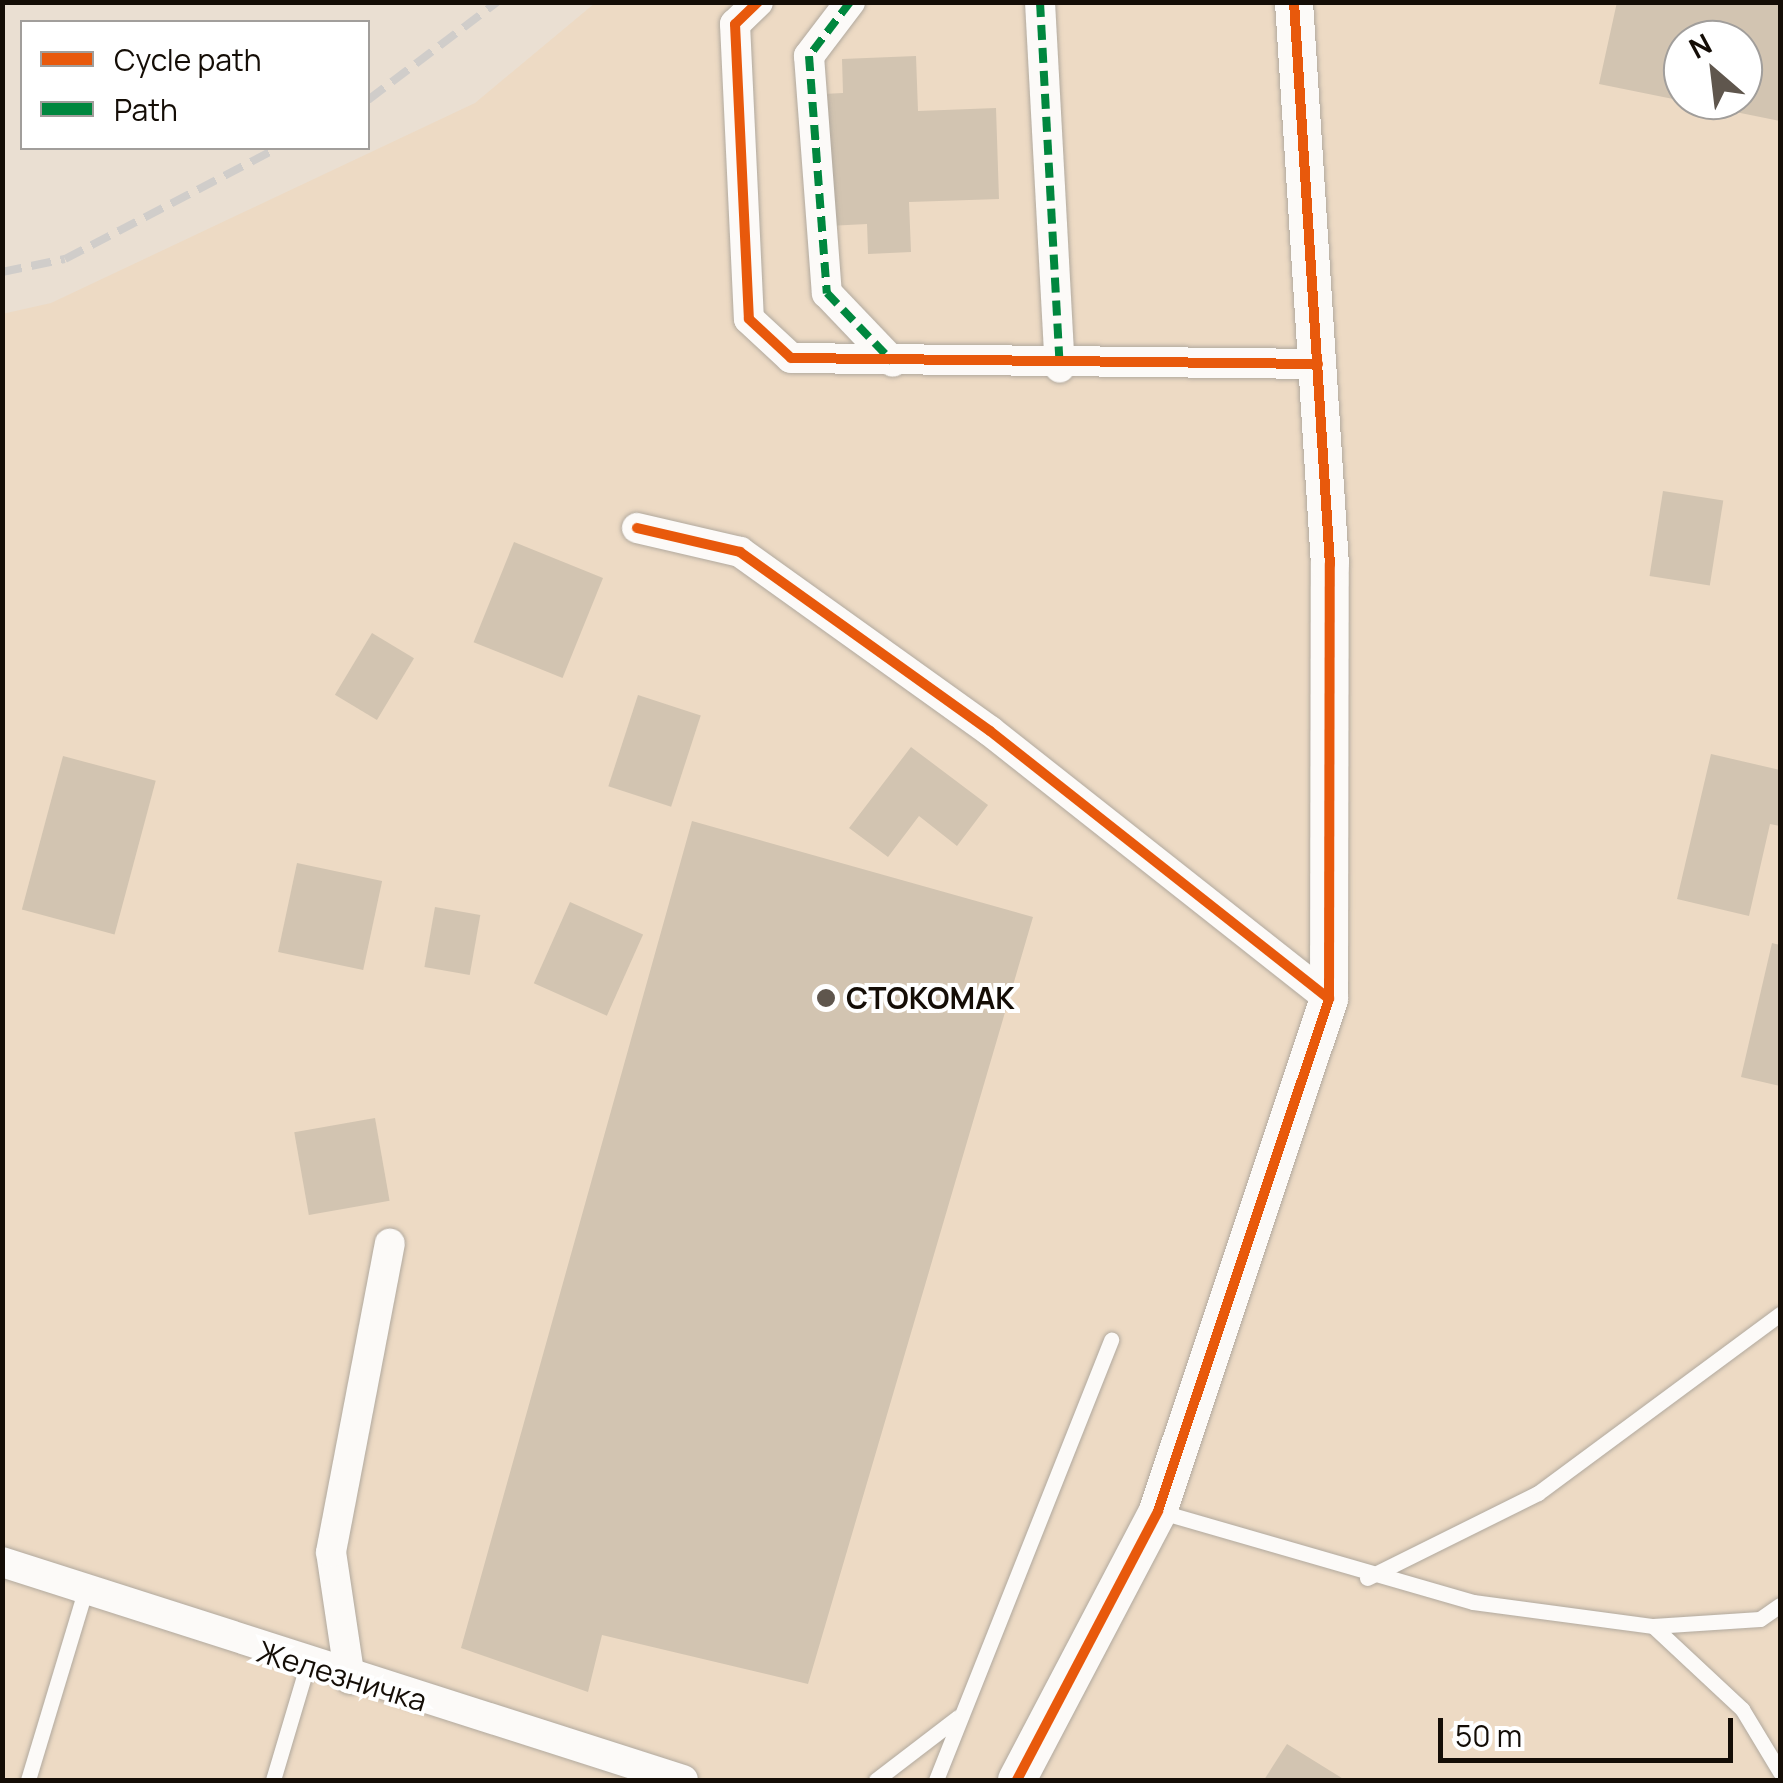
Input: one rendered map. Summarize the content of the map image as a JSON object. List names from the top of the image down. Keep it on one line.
{"streets":{"street":["Железничка"]},"places":["СТОКОМАК"],"legend":["Cycle path","Path"],"scale_bar":"50 m","north":"top left"}
